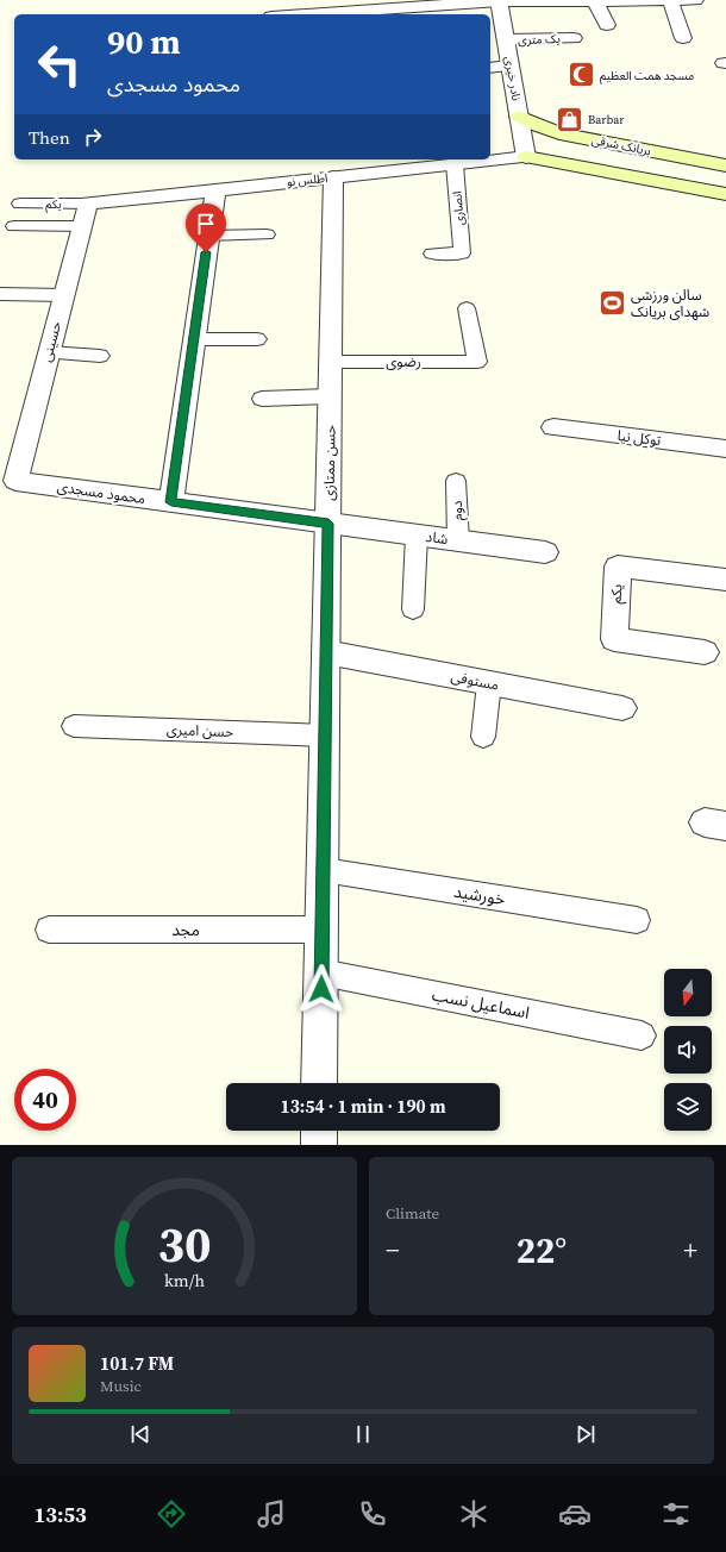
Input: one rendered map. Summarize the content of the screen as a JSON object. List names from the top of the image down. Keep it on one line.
{"streets":{"main road":["بریانک شرقی"],"street":["یک متری","نادر خیری","اطلس نو","یکم","حسینی","توکل نیا","حسن ممتازی","محمود مسجدی","شاد","مستوفی"],"lane":["انصاری","رضوی","دوم","حسن امیری","خورشید","مجد","اسماعیل نسب"]},"crossings":[["یک متری","نادر خیری"],["نادر خیری","بریانک شرقی"],["نادر خیری","اطلس نو"],["بریانک شرقی","اطلس نو"],["اطلس نو","یکم"],["اطلس نو","انصاری"],["اطلس نو","حسینی"],["اطلس نو","حسن ممتازی"],["یکم","حسینی"],["حسینی","محمود مسجدی"],["رضوی","حسن ممتازی"],["حسن ممتازی","محمود مسجدی"],["حسن ممتازی","شاد"],["حسن ممتازی","مستوفی"],["حسن ممتازی","حسن امیری"],["حسن ممتازی","خورشید"],["حسن ممتازی","مجد"],["حسن ممتازی","اسماعیل نسب"],["محمود مسجدی","شاد"],["دوم","شاد"]],"places":{"mosque":["مسجد همت العظیم"],"shop":["Barbar"],"sports":["سالن ورزشی شهدای بریانک"]},"north":"bottom","page":{"turn":["90 m","محمود مسجدی"],"then":"Then","limit":"40","trip":"13:54 · 1 min · 190 m","tile":"Climate","heat":["−","22°","+"],"song":["101.7 FM","Music"],"tabs":"13:53","gauge":["30","km/h"]}}
